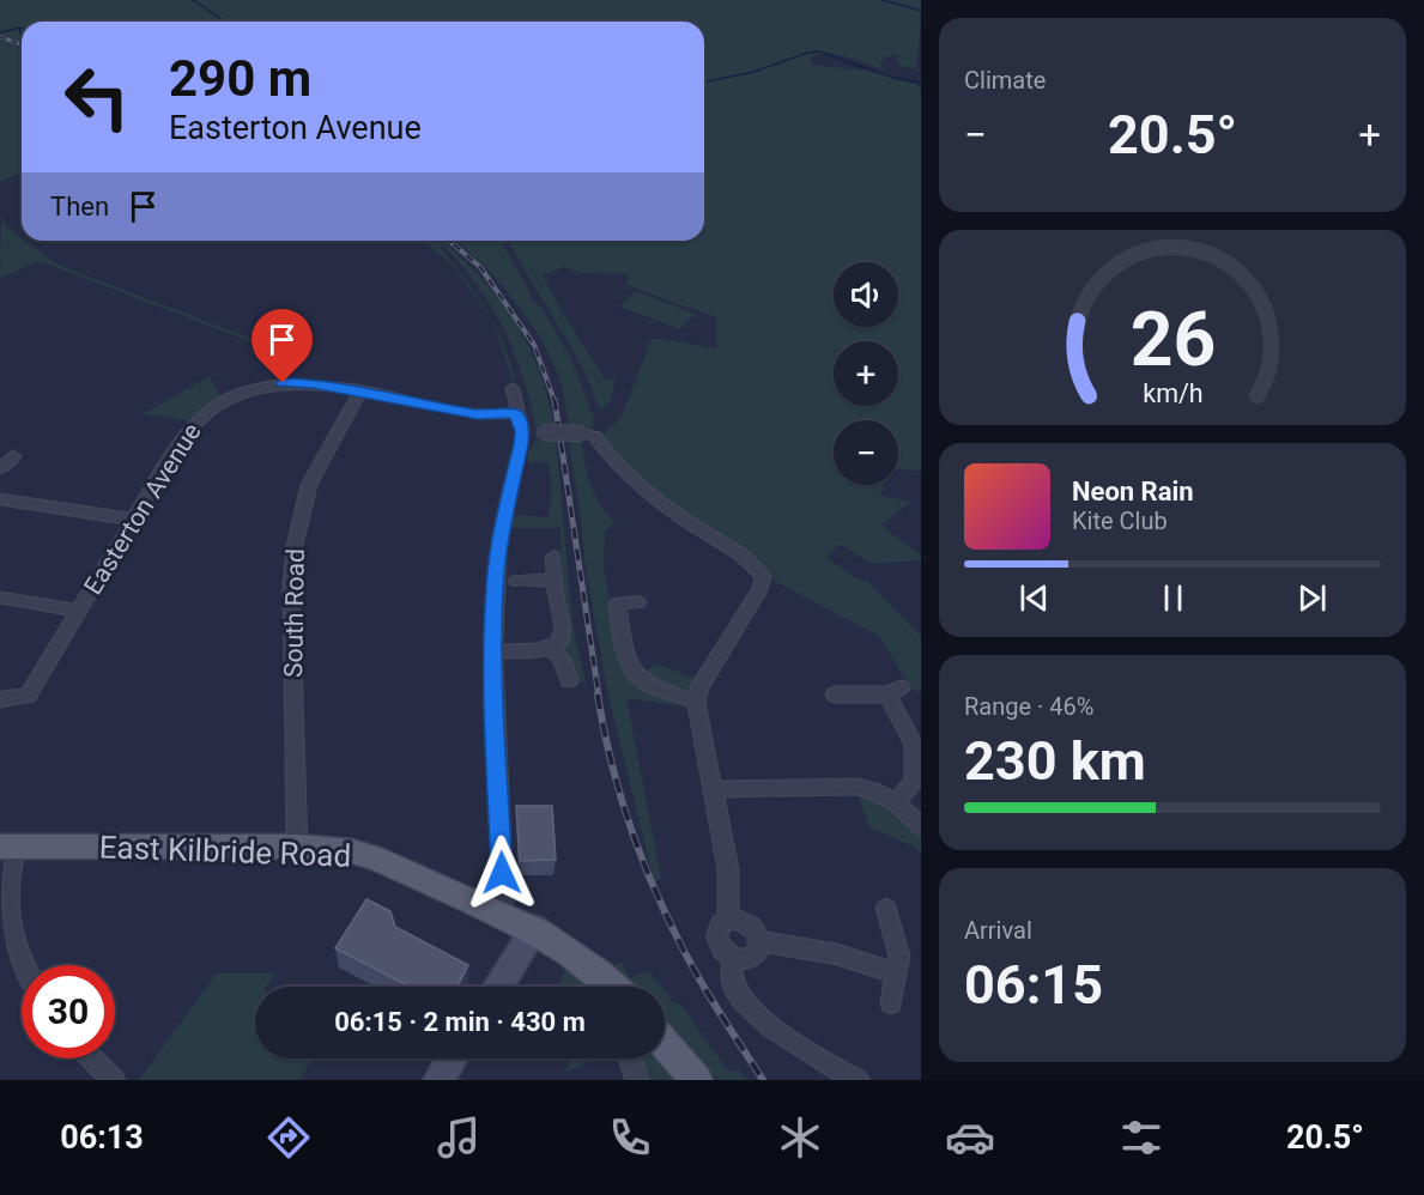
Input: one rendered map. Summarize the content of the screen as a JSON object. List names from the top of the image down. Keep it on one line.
{"streets":{"main road":["East Kilbride Road"],"street":["Easterton Avenue","South Road"]},"crossings":[["Easterton Avenue","South Road"],["South Road","East Kilbride Road"]],"page":{"tile":["Climate",["Range · 46%","230 km"],["Arrival","06:15"]],"turn":["290 m","Easterton Avenue"],"heat":["−","20.5°","+"],"then":"Then","map_buttons":["+","−"],"song":["Neon Rain","Kite Club"],"limit":"30","trip":"06:15 · 2 min · 430 m","tabs":["06:13","20.5°"],"gauge":["26","km/h"]}}
